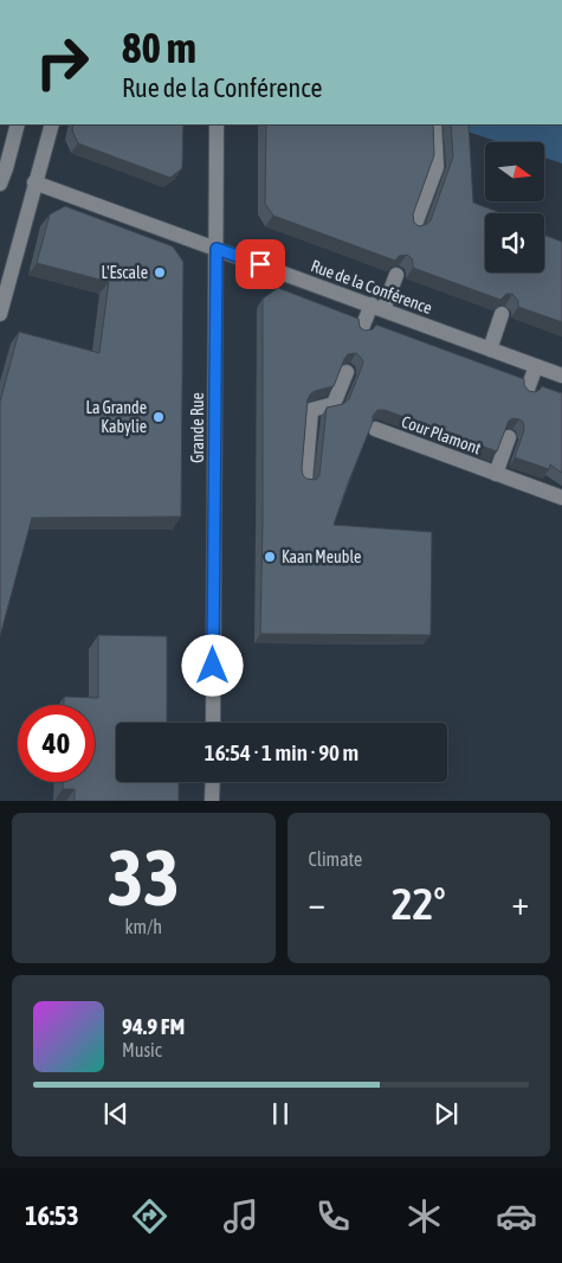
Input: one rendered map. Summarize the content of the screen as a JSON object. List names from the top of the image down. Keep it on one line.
{"streets":{"street":["Rue de la Conférence","Grande Rue","Cour Plamont"]},"crossings":[["Rue de la Conférence","Grande Rue"]],"places":["L'Escale","La Grande Kabylie","Kaan Meuble"],"north":"right","page":{"turn":["80 m","Rue de la Conférence"],"limit":"40","trip":"16:54 · 1 min · 90 m","tile":[["33","km/h"],"Climate"],"heat":["−","22°","+"],"song":["94.9 FM","Music"],"tabs":"16:53"}}
